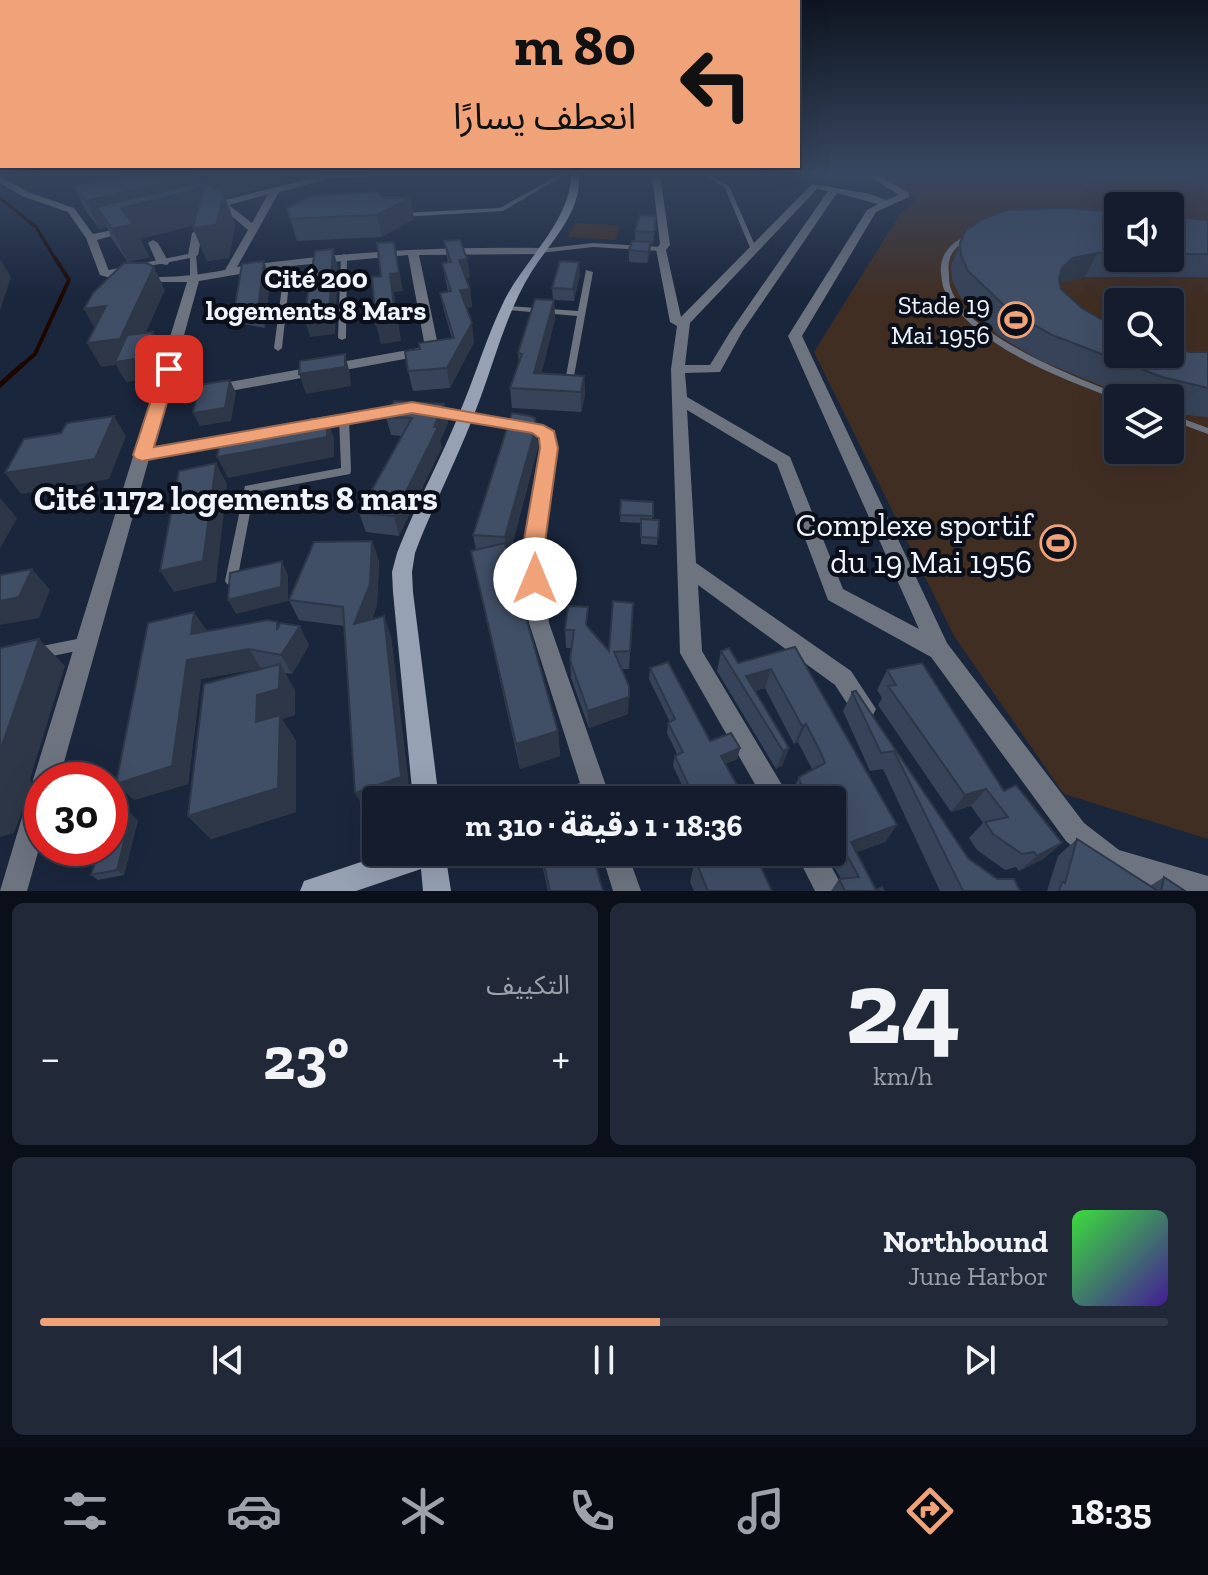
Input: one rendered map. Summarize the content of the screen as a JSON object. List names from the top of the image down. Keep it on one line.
{"districts":["Cité 200 logements 8 Mars","Cité 1172 logements 8 mars"],"places":{"sports":["Stade 19 Mai 1956","Complexe sportif du 19 Mai 1956"]},"page":{"turn":["80 m","انعطف يسارًا"],"limit":"30","trip":"18:36 · 1 دقيقة · 310 m","tile":[["24","km/h"],"التكييف"],"heat":["−","23°","+"],"song":["Northbound","June Harbor"],"tabs":"18:35"}}
